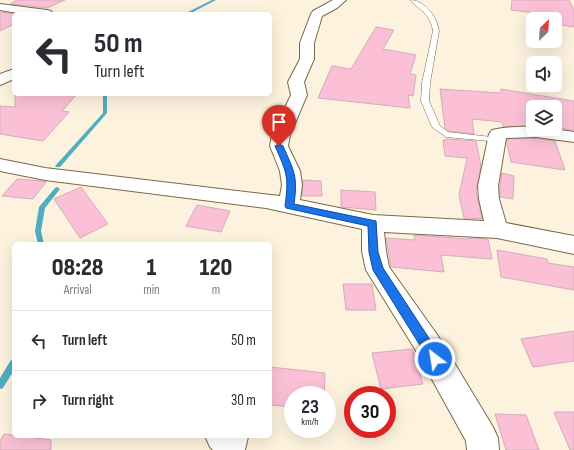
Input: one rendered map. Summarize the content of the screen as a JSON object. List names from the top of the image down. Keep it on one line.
{"north":"top right","page":{"turn":["50 m","Turn left"],"eta":["08:28","Arrival","1","min","120","m"],"list":[{"name":"Turn left","value":"50 m"},{"name":"Turn right","value":"30 m"}],"speed":"23 km/h","limit":"30"}}
